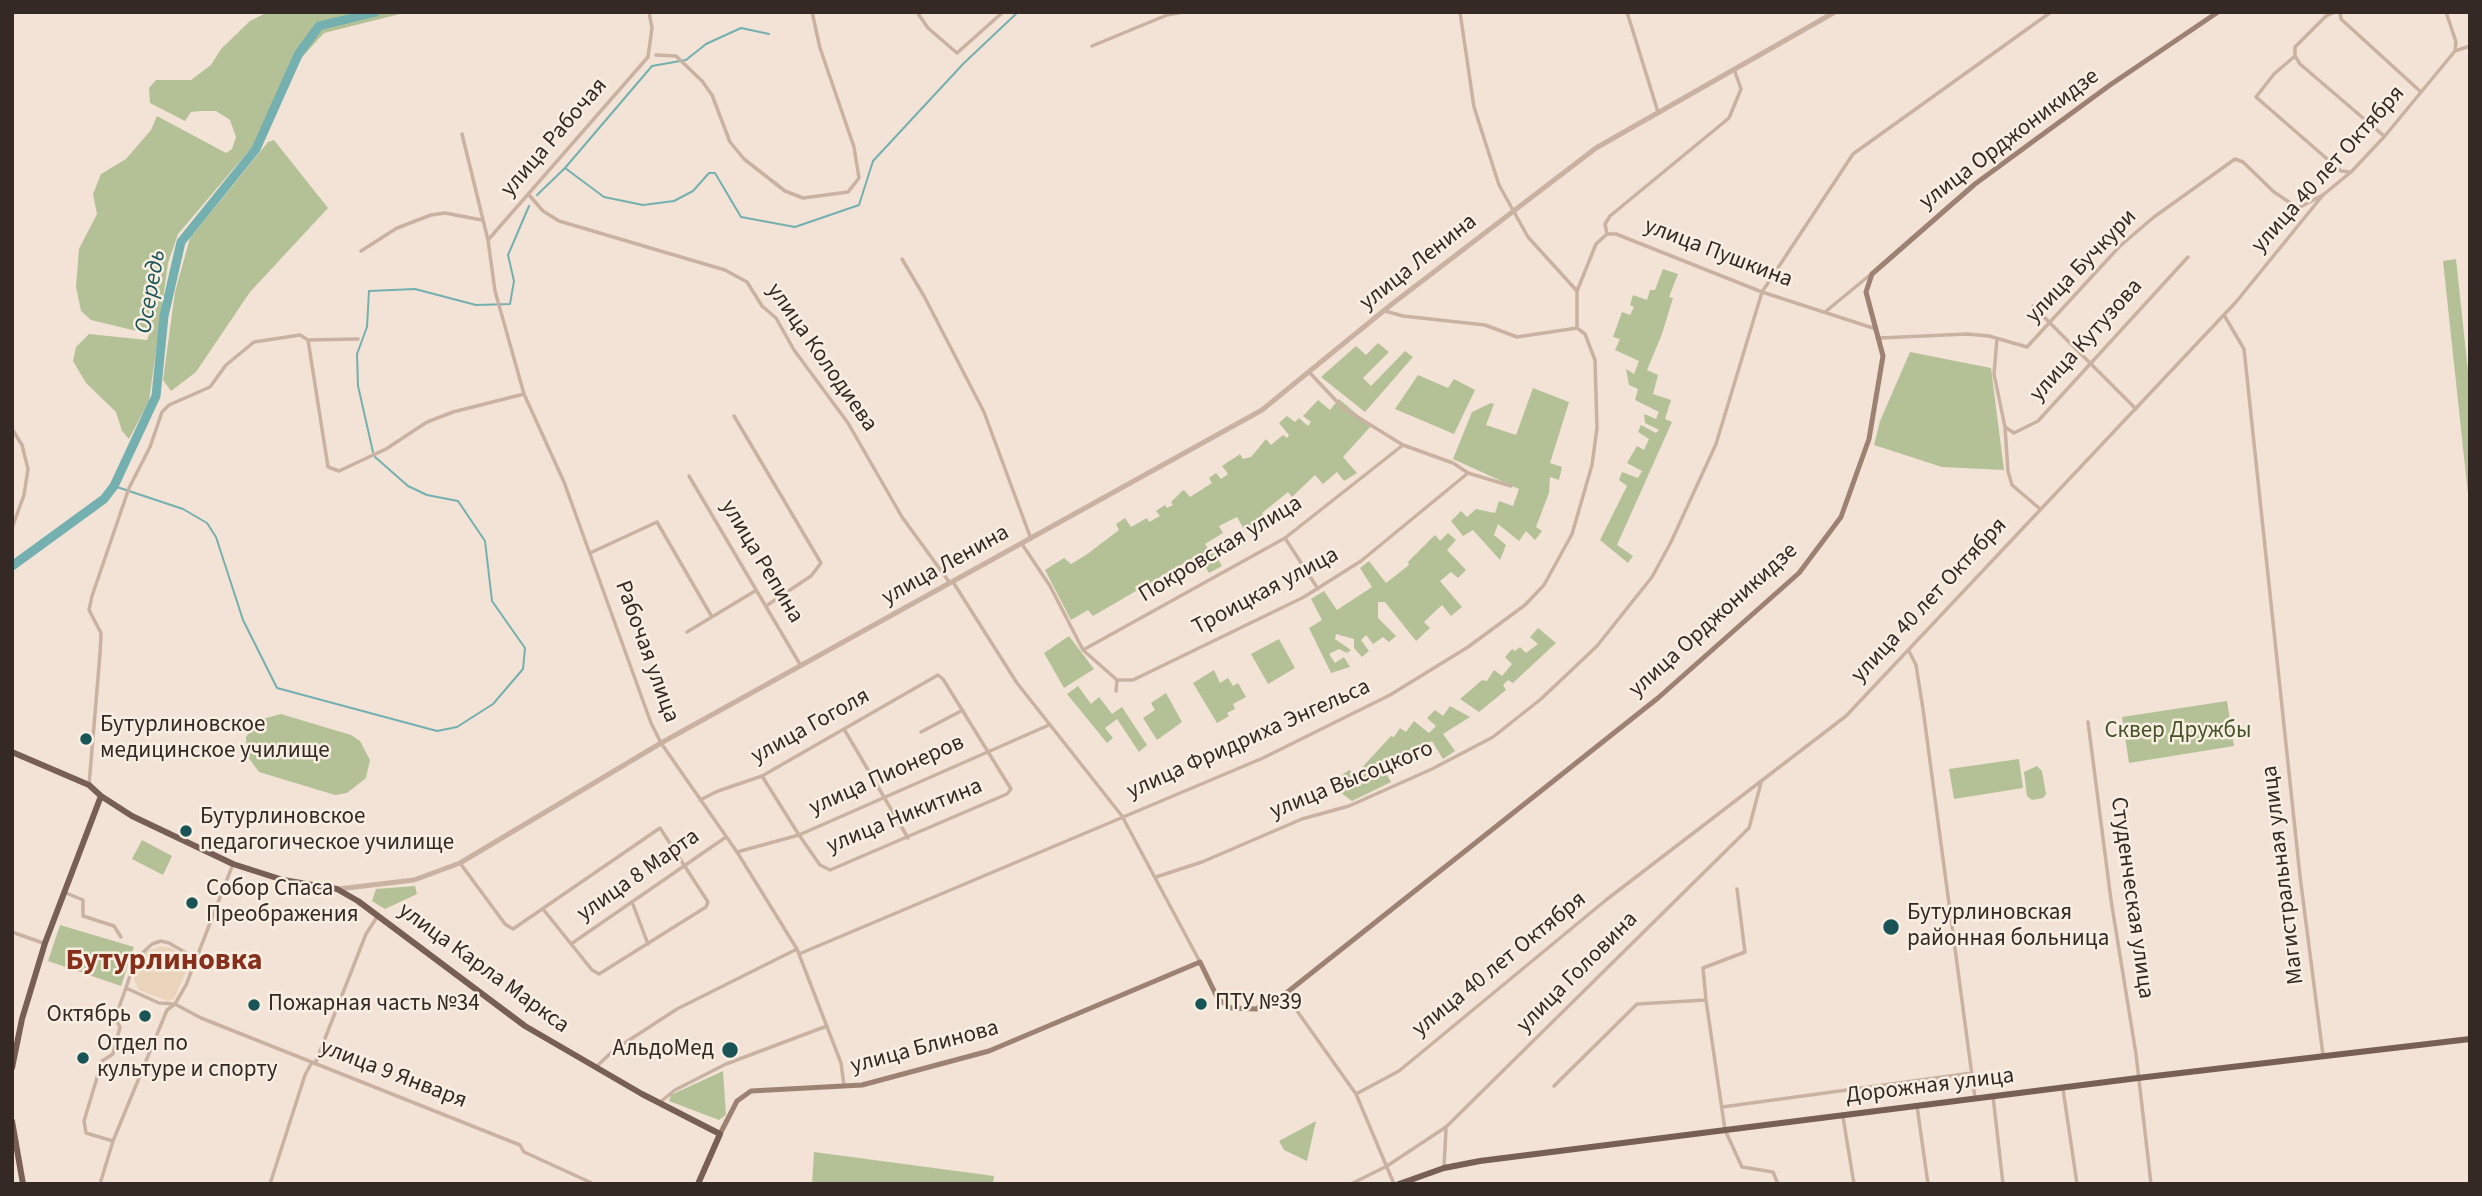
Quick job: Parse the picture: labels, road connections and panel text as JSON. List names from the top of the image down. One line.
{"streets":{"main road":["улица Орджоникидзе","улица Ленина","улица Карла Маркса","улица Блинова","Дорожная улица"],"street":["улица Рабочая","улица 40 лет Октября","улица Пушкина","улица Бучкури","улица Кутузова","улица Колодиева","Покровская улица","улица Репина","Троицкая улица","Рабочая улица","улица Гоголя","улица Фридриха Энгельса","улица Пионеров","улица Высоцкого","улица Никитина","Магистральная улица","улица 8 Марта","Студенческая улица","улица Головина","улица 9 Января"]},"crossings":[["улица Рабочая","улица Колодиева"],["улица Рабочая","Рабочая улица"],["улица Орджоникидзе","улица Пушкина"],["улица Орджоникидзе","улица Колодиева"],["улица Орджоникидзе","улица Блинова"],["улица 40 лет Октября","улица Бучкури"],["улица 40 лет Октября","Магистральная улица"],["улица 40 лет Октября","улица Головина"],["улица Пушкина","улица Высоцкого"],["улица Ленина","улица Колодиева"],["улица Ленина","улица Репина"],["улица Ленина","Рабочая улица"],["улица Ленина","улица Карла Маркса"],["улица Колодиева","улица Фридриха Энгельса"],["улица Колодиева","улица Пионеров"],["улица Колодиева","улица Высоцкого"],["улица Колодиева","улица Блинова"],["Рабочая улица","улица Гоголя"],["Рабочая улица","улица Фридриха Энгельса"],["Рабочая улица","улица Пионеров"],["Рабочая улица","улица 8 Марта"],["Рабочая улица","улица Блинова"],["улица Гоголя","улица Никитина"],["улица Фридриха Энгельса","улица Карла Маркса"],["улица Пионеров","улица Никитина"],["Магистральная улица","Дорожная улица"],["Студенческая улица","Дорожная улица"],["улица Карла Маркса","улица Блинова"]],"districts":["Бутурлиновка"],"water":["Осередь"],"parks":["Сквер Дружбы"],"places":["Бутурлиновское медицинское училище","Бутурлиновское педагогическое училище","Собор Спаса Преображения","Бутурлиновская районная больница","ПТУ №39","Пожарная часть №34","Октябрь","АльдоМед","Отдел по культуре и спорту"]}
